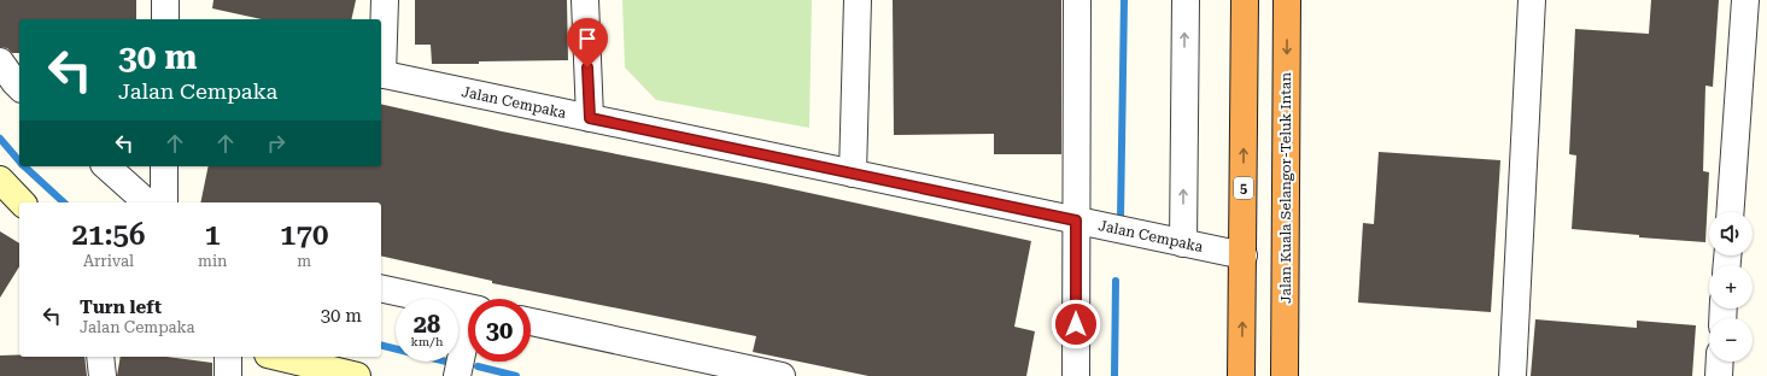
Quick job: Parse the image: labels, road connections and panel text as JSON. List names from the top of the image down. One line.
{"streets":{"highway":["5","Jalan Kuala Selangor-Teluk Intan"],"street":["Jalan Cempaka"]},"crossings":[["Jalan Cempaka","5"]],"page":{"turn":["30 m","Jalan Cempaka"],"eta":["21:56","Arrival","1","min","170","m"],"map_buttons":["+","−"],"list":[{"name":"Turn left","note":"Jalan Cempaka","value":"30 m"}],"speed":"28 km/h","limit":"30"}}
